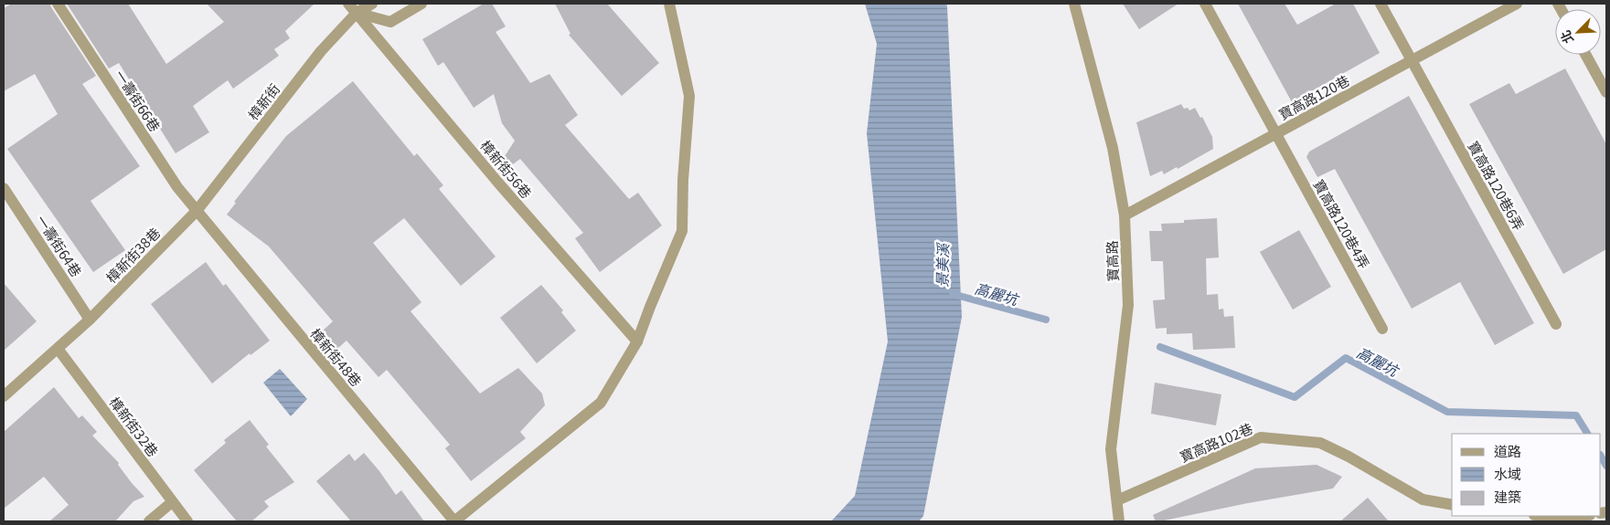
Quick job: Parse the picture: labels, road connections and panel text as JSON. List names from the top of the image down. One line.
{"streets":{"street":["寶高路120巷","一壽街66巷","樟新街","樟新街56巷","寶高路120巷6弄","寶高路120巷4弄","一壽街64巷","樟新街38巷","寶高路","樟新街48巷","樟新街32巷","寶高路102巷"]},"crossings":[["寶高路120巷","寶高路120巷6弄"],["寶高路120巷","寶高路120巷4弄"],["寶高路120巷","寶高路"],["一壽街66巷","樟新街"],["一壽街66巷","樟新街38巷"],["一壽街66巷","樟新街48巷"],["樟新街","樟新街56巷"],["樟新街","樟新街38巷"],["樟新街","樟新街48巷"],["一壽街64巷","樟新街38巷"],["樟新街38巷","樟新街48巷"],["寶高路","寶高路102巷"]],"water":["景美溪","高麗坑"],"legend":["道路","水域","建築"],"north":"bottom left"}
